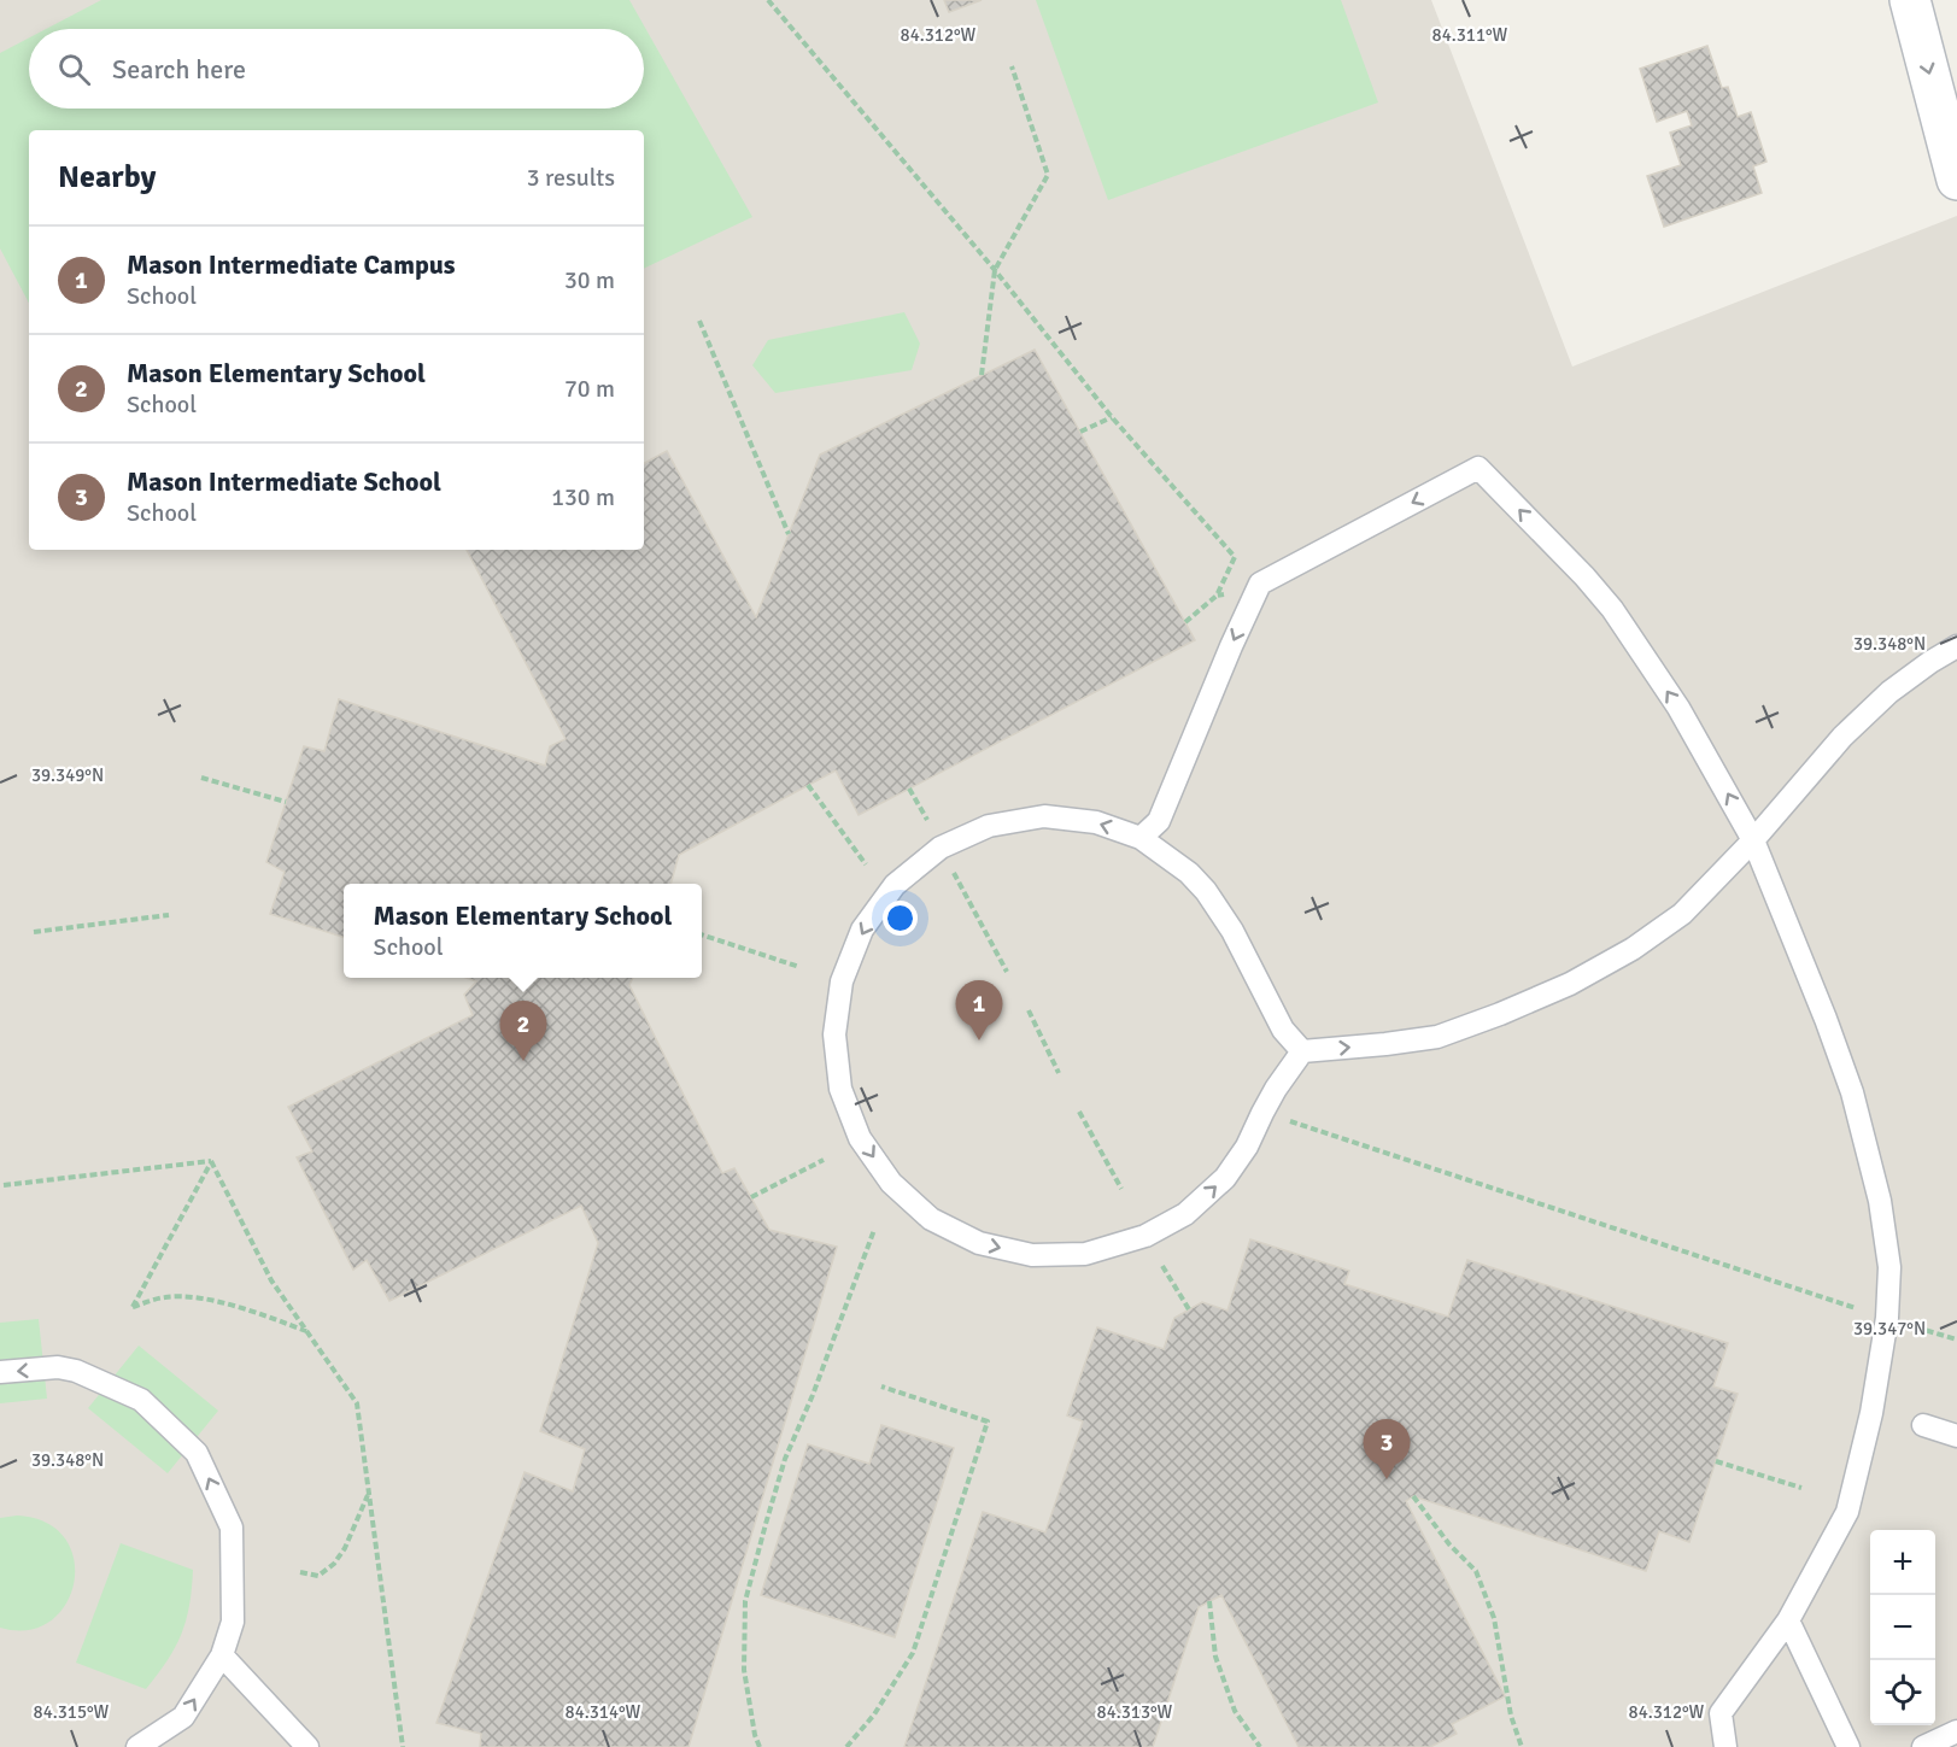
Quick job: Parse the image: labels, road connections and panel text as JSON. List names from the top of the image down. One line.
{"page":{"search":"Search here","heading":["Nearby","3 results"],"list":[{"mark":"1","name":"Mason Intermediate Campus","note":"School","value":"30 m"},{"mark":"2","name":"Mason Elementary School","note":"School","value":"70 m"},{"mark":"3","name":"Mason Intermediate School","note":"School","value":"130 m"}],"popup":["Mason Elementary School","School"],"pins":["1","2","3"],"map_buttons":["+","−"]},"coordinates":["84.312°W","84.311°W","39.348°N","39.349°N","39.347°N","84.315°W","84.314°W","84.313°W"]}
